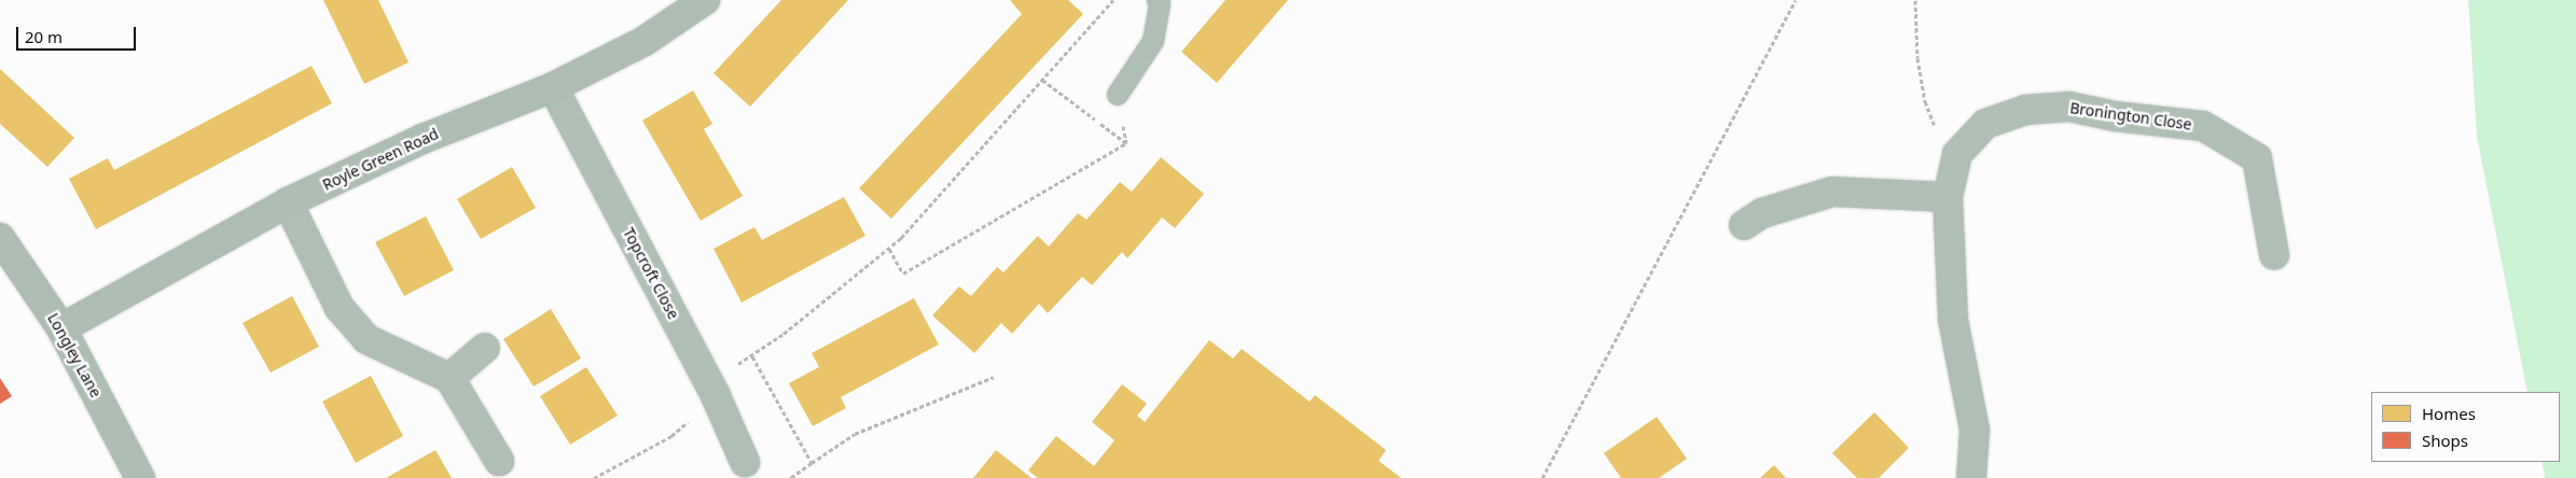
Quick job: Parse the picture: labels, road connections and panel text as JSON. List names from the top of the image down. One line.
{"streets":{"main road":["Royle Green Road","Longley Lane"],"street":["Bronington Close","Topcroft Close"]},"crossings":[["Royle Green Road","Topcroft Close"],["Royle Green Road","Longley Lane"]],"legend":["Homes","Shops"],"scale_bar":"20 m"}
